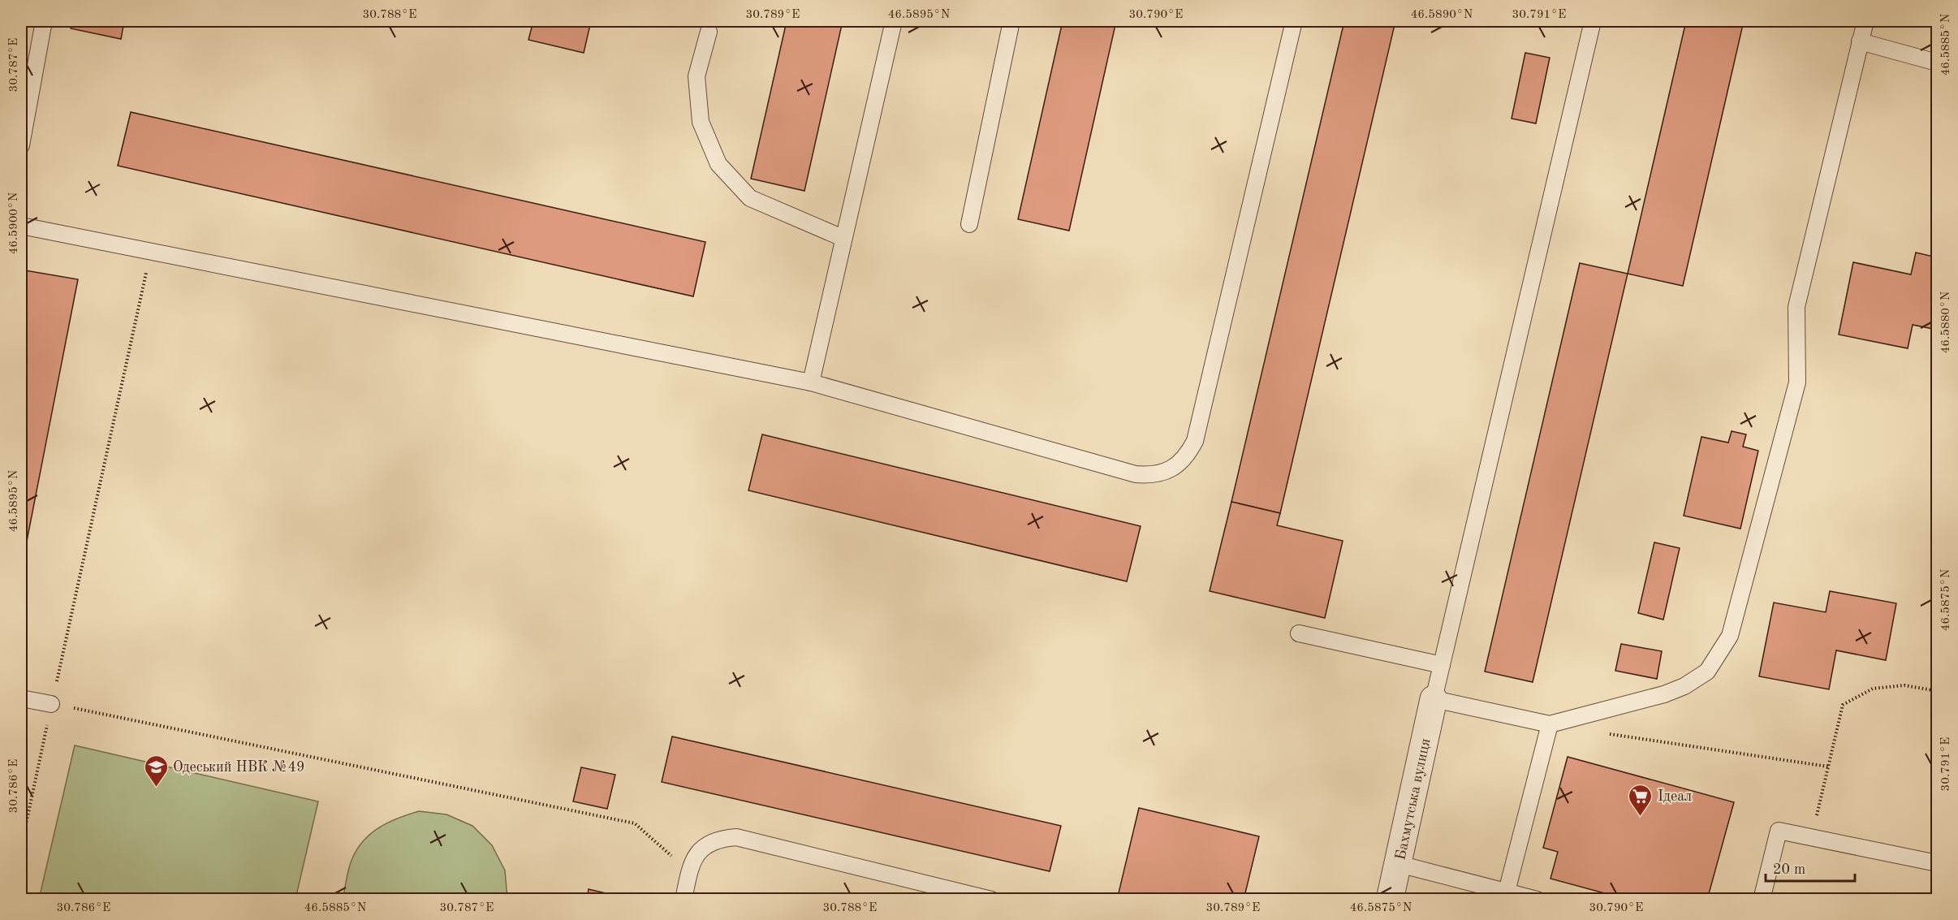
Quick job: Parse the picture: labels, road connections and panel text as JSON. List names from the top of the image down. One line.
{"streets":{"street":["Бахмутська вулиця"]},"places":{"school or university":["Одеський НВК №49"],"supermarket":["Ідеал"]},"scale_bar":"20 m","coordinates":["30.788°E","30.789°E","46.5895°N","30.790°E","46.5890°N","30.791°E","46.5885°N","30.787°E","46.5900°N","46.5880°N","46.5875°N","30.786°E"]}
